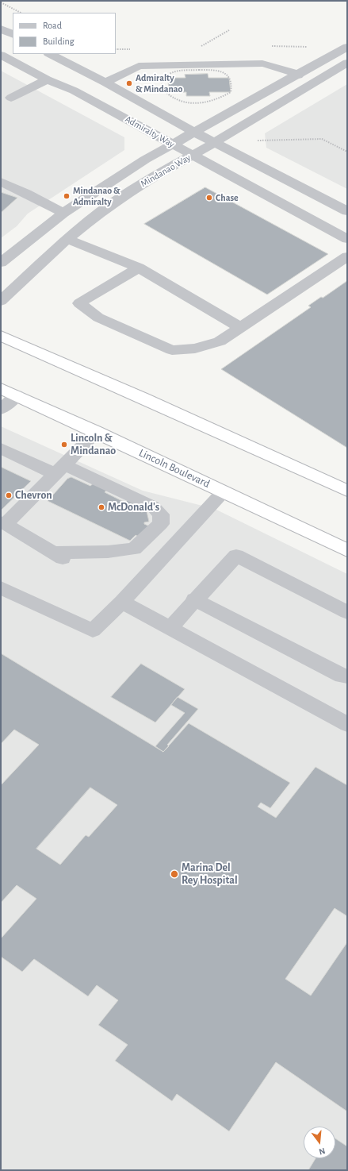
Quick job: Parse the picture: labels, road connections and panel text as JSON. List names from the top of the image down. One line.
{"streets":{"highway":["Lincoln Boulevard"],"street":["Admiralty Way","Mindanao Way"]},"crossings":[["Admiralty Way","Mindanao Way"]],"places":["Admiralty & Mindanao","Mindanao & Admiralty","Chase","Lincoln & Mindanao","Chevron","McDonald's","Marina Del Rey Hospital"],"legend":["Road","Building"],"north":"bottom"}
